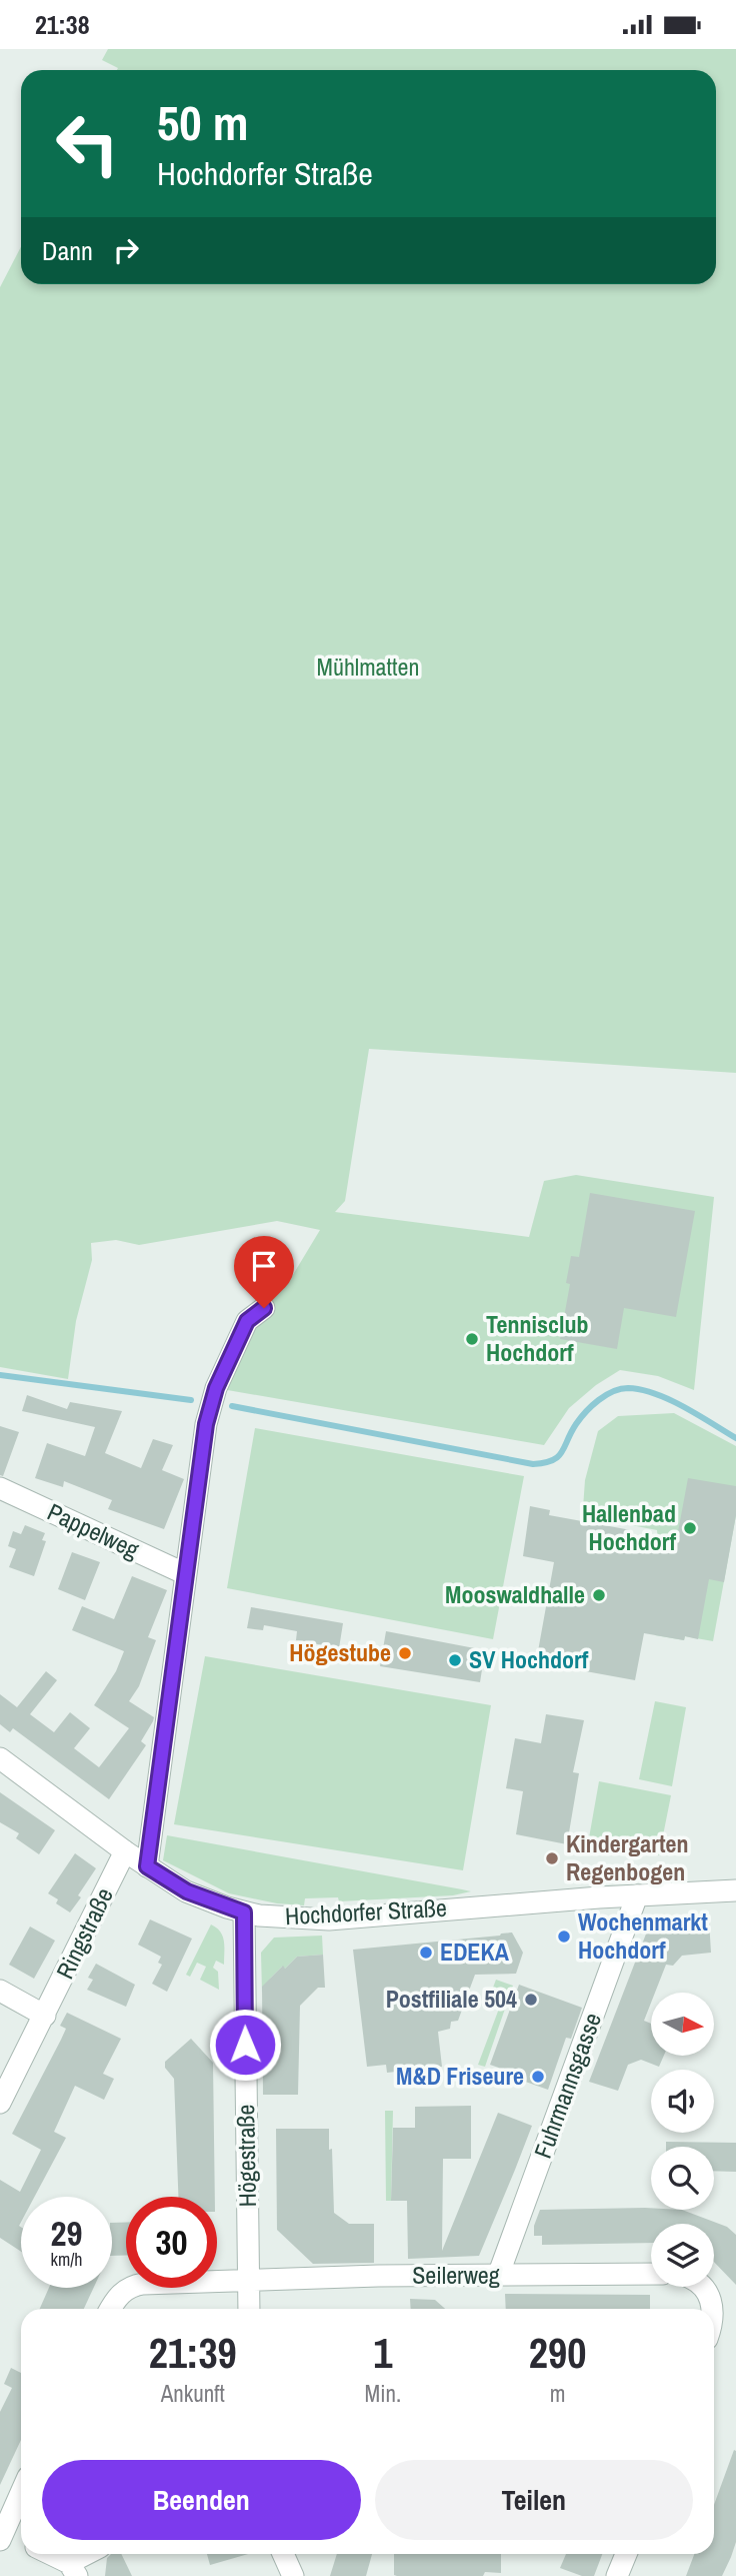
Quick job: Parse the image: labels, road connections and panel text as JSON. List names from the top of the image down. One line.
{"streets":{"street":["Pappelweg","Hochdorfer Straße","Ringstraße","Fuhrmannsgasse","Högestraße","Seilerweg"]},"crossings":[["Hochdorfer Straße","Ringstraße"],["Hochdorfer Straße","Fuhrmannsgasse"],["Hochdorfer Straße","Högestraße"],["Fuhrmannsgasse","Seilerweg"],["Högestraße","Seilerweg"]],"parks":["Mühlmatten"],"places":["Tennisclub Hochdorf","Hallenbad Hochdorf","Mooswaldhalle","Högestube","SV Hochdorf","Kindergarten Regenbogen","Wochenmarkt Hochdorf","EDEKA","Postfiliale 504","M&D Friseure"],"north":"right","page":{"status":"21:38","turn":["50 m","Hochdorfer Straße"],"then":"Dann","speed":"29 km/h","limit":"30","eta":["21:39","Ankunft","1","Min.","290","m"],"buttons":["Beenden","Teilen"]}}
